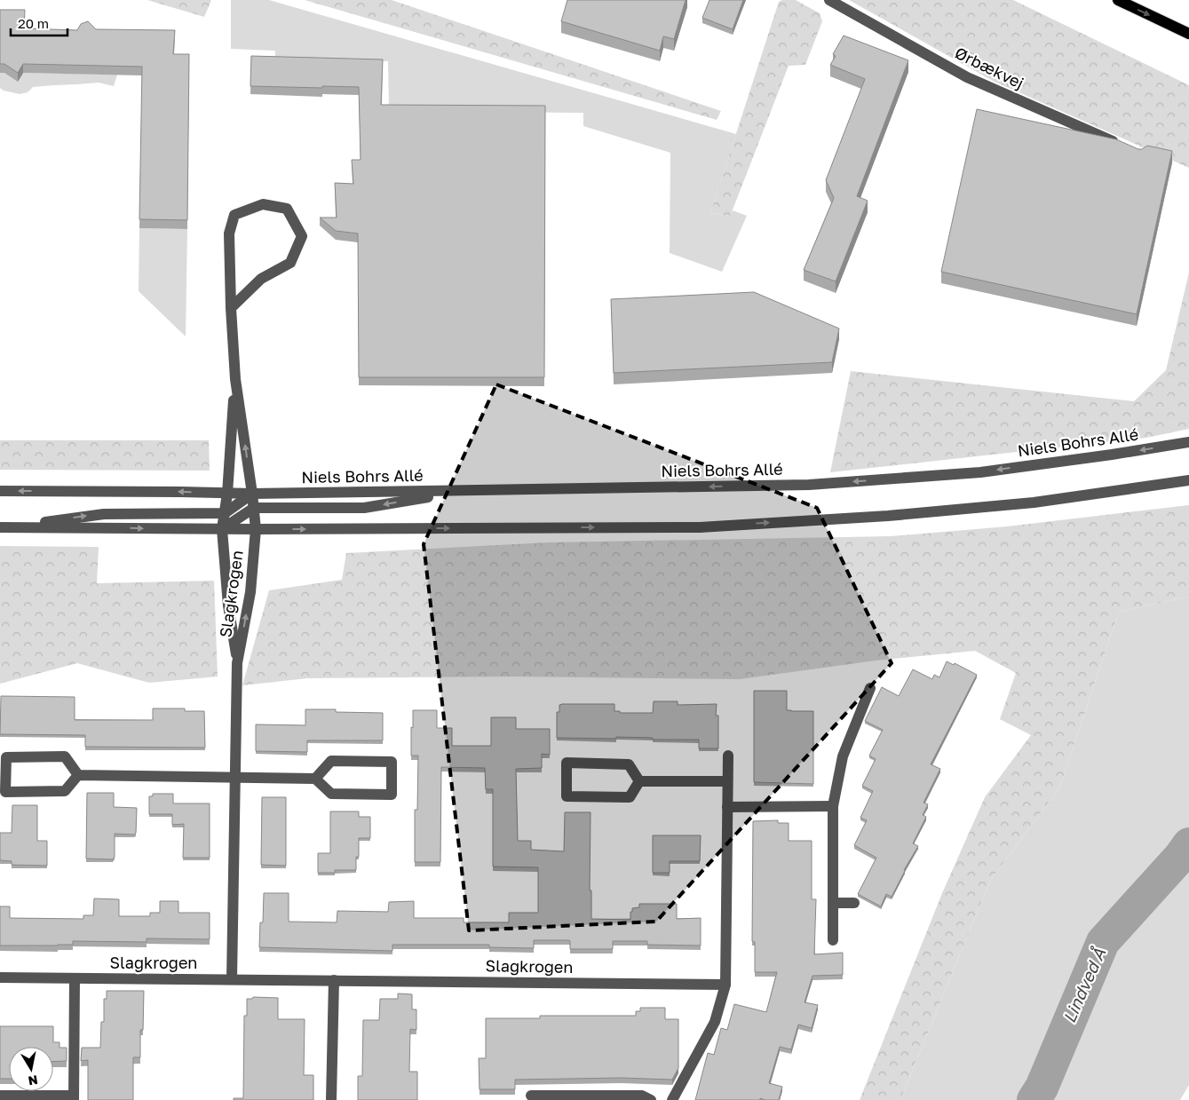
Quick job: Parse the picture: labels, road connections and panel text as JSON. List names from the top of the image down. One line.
{"streets":{"street":["Ørbækvej","Niels Bohrs Allé","Slagkrogen"]},"water":["Lindved Å"],"scale_bar":"20 m","north":"bottom"}
